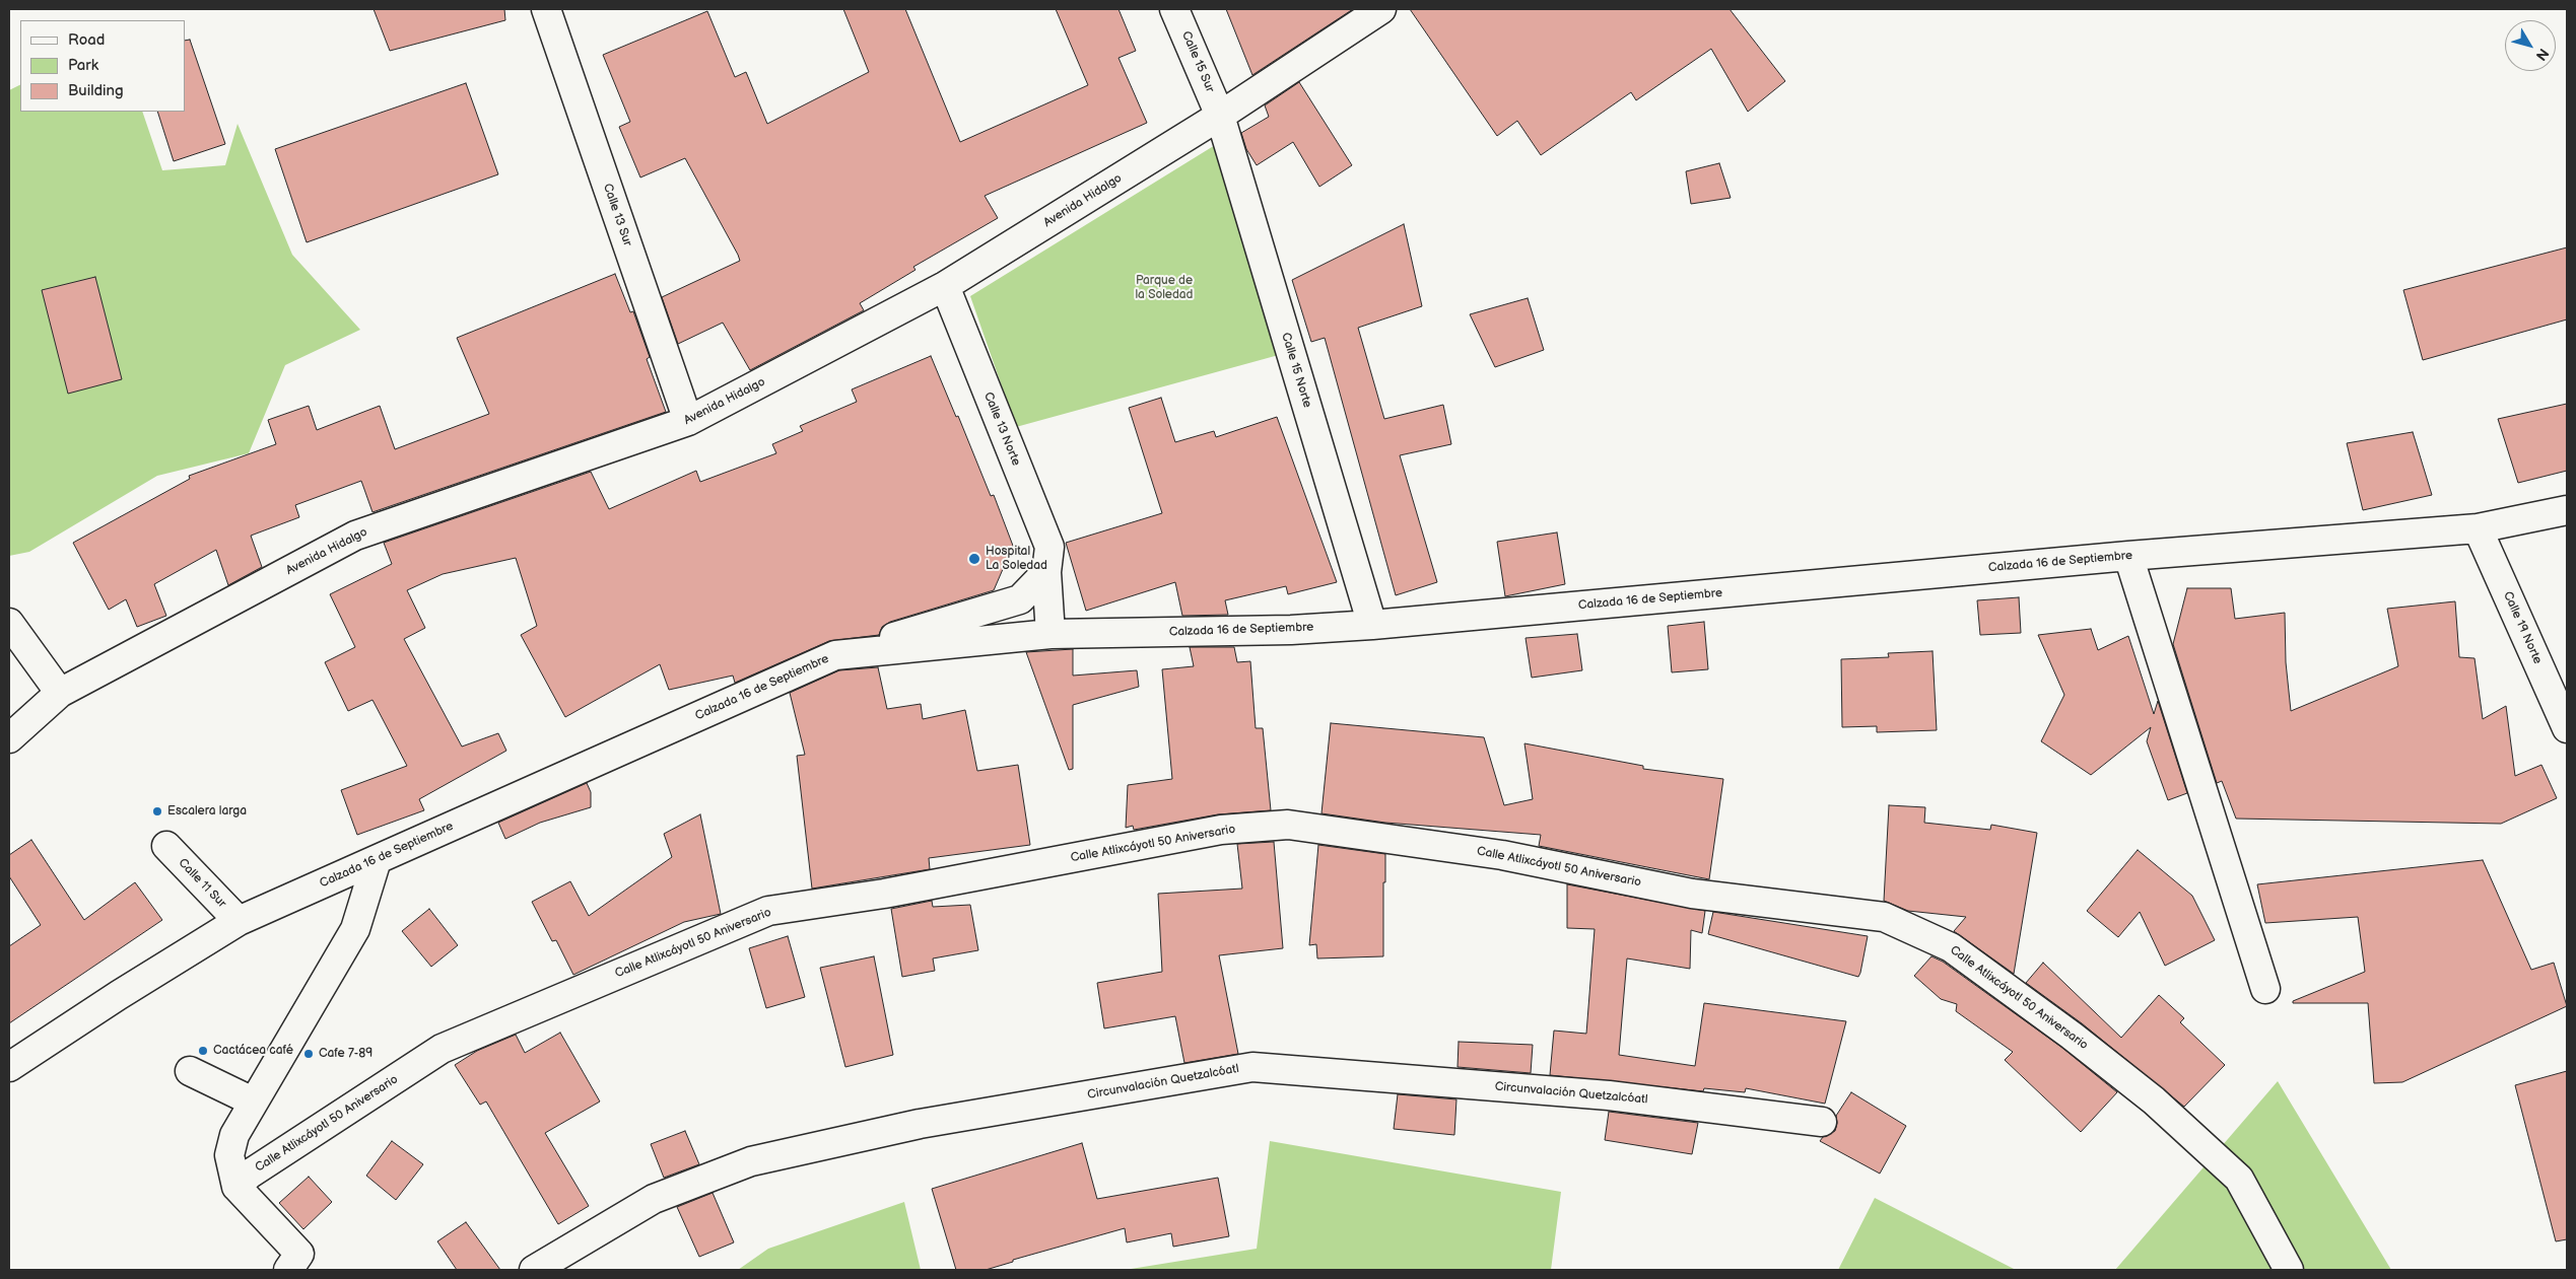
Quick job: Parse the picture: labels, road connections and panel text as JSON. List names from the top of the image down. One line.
{"streets":{"street":["Calle 15 Sur","Avenida Hidalgo","Calle 13 Sur","Calle 15 Norte","Calle 13 Norte","Calzada 16 de Septiembre","Calle 19 Norte","Calle Atlixcáyotl 50 Aniversario","Calle 11 Sur","Circunvalación Quetzalcóatl"]},"crossings":[["Calle 15 Sur","Avenida Hidalgo"],["Calle 15 Sur","Calle 15 Norte"],["Avenida Hidalgo","Calle 13 Sur"],["Avenida Hidalgo","Calle 15 Norte"],["Avenida Hidalgo","Calle 13 Norte"],["Calle 15 Norte","Calzada 16 de Septiembre"],["Calle 13 Norte","Calzada 16 de Septiembre"],["Calzada 16 de Septiembre","Calle 19 Norte"],["Calzada 16 de Septiembre","Calle 11 Sur"]],"parks":["Parque de la Soledad"],"places":["Hospital La Soledad","Escalera larga","Cactácea café","Cafe 7-89"],"legend":["Road","Park","Building"],"north":"bottom right"}
